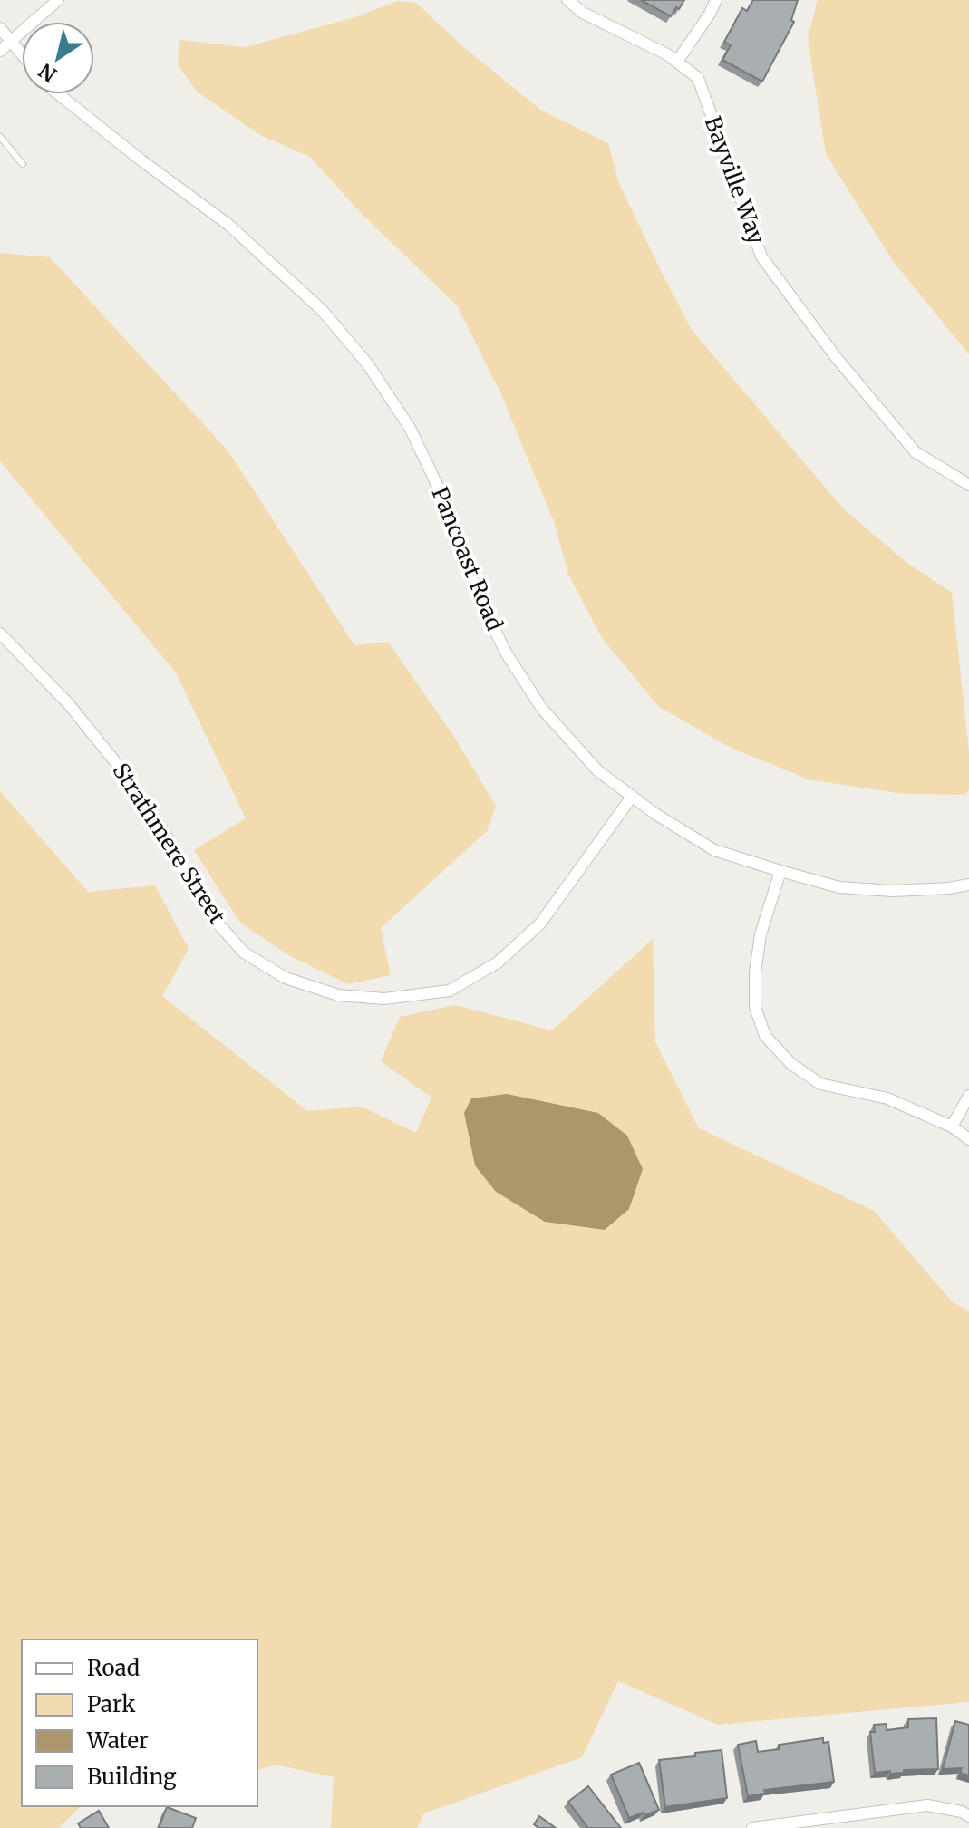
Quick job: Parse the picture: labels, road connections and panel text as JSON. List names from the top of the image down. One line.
{"streets":{"street":["Bayville Way","Pancoast Road","Strathmere Street"]},"crossings":[["Pancoast Road","Strathmere Street"]],"legend":["Road","Park","Water","Building"],"north":"bottom left"}
